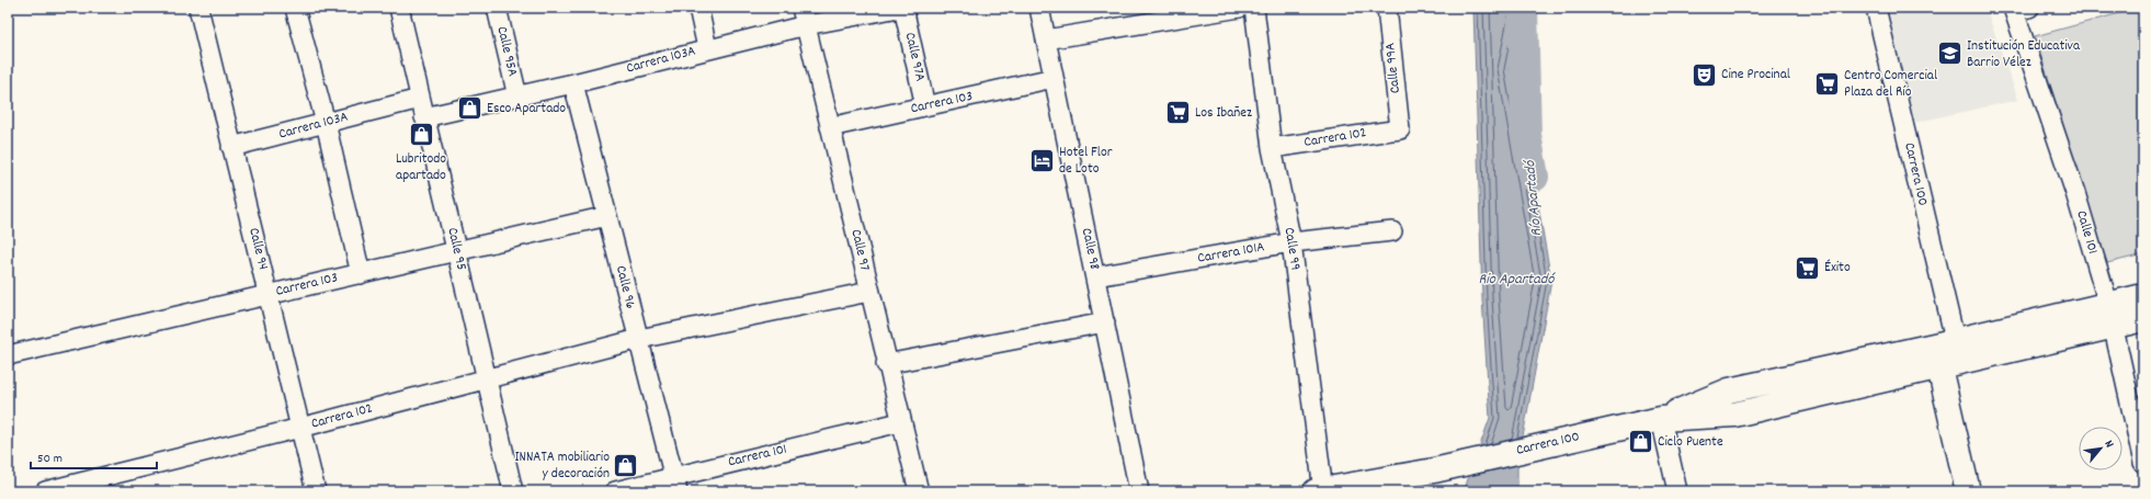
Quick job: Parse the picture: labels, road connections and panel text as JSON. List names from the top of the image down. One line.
{"streets":{"main road":["Carrera 100"],"street":["Calle 95A","Calle 97A","Carrera 103A","Calle 99A","Carrera 103","Carrera 102","Calle 101","Calle 94","Calle 95","Calle 98","Calle 99","Calle 97","Carrera 101A","Calle 96","Carrera 101"]},"crossings":[["Calle 95A","Carrera 103A"],["Calle 97A","Carrera 103"],["Carrera 103A","Calle 94"],["Carrera 103A","Calle 95"],["Carrera 103A","Calle 97"],["Carrera 103A","Calle 96"],["Calle 99A","Carrera 102"],["Carrera 103","Calle 94"],["Carrera 103","Calle 95"],["Carrera 103","Calle 98"],["Carrera 103","Calle 97"],["Carrera 103","Calle 96"],["Carrera 102","Calle 94"],["Carrera 102","Calle 95"],["Carrera 102","Calle 99"],["Carrera 102","Calle 97"],["Carrera 102","Calle 96"],["Carrera 100","Calle 101"],["Carrera 100","Calle 99"],["Calle 98","Carrera 101A"],["Calle 99","Carrera 101A"],["Calle 97","Carrera 101"],["Calle 96","Carrera 101"]],"water":["Río Apartadó","Rio Apartadó"],"places":{"school or university":["Institución Educativa Barrio Vélez"],"theatre":["Cine Procinal"],"supermarket":["Centro Comercial Plaza del Río","Los Ibañez","Éxito"],"shop":["Esco Apartado","Lubritodo apartado","Ciclo Puente","INNATA mobiliario y decoración"],"hotel":["Hotel Flor de Loto"]},"scale_bar":"50 m","north":"top right"}
